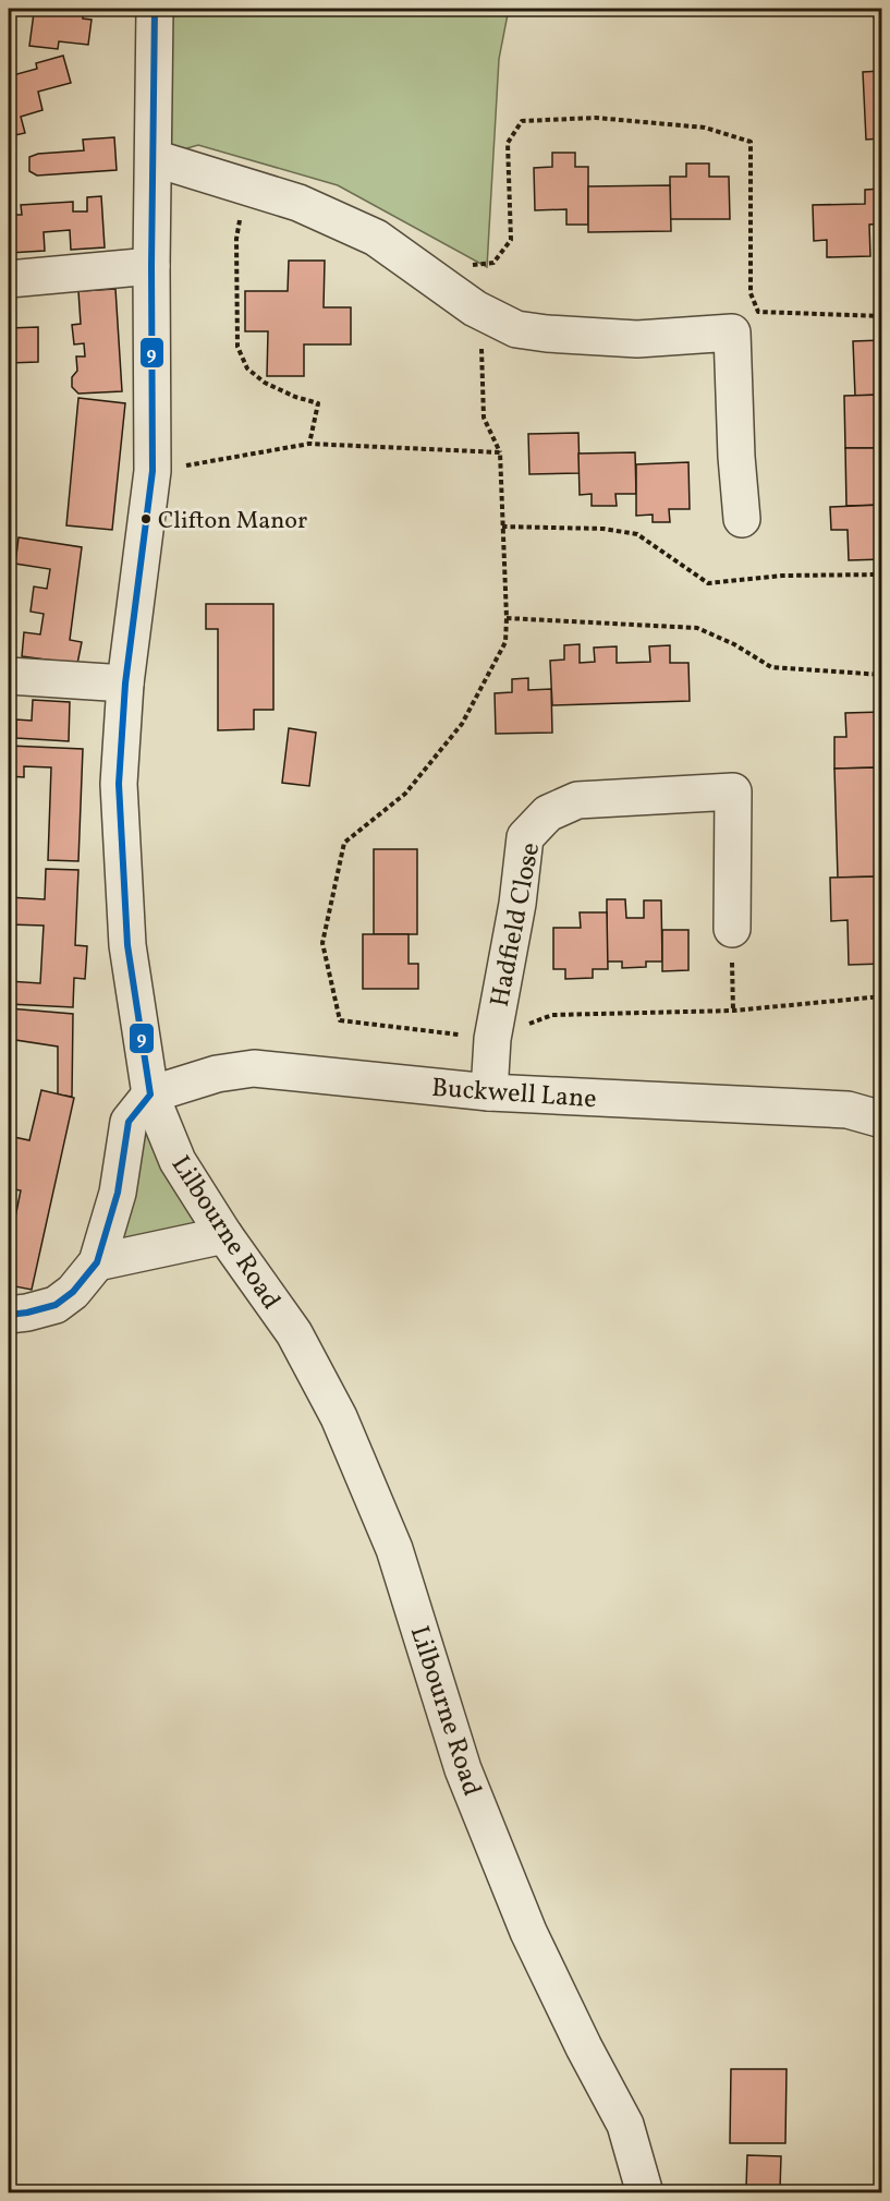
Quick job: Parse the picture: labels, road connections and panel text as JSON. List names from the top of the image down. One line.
{"streets":{"street":["Hadfield Close","Buckwell Lane","Lilbourne Road"]},"crossings":[["Hadfield Close","Buckwell Lane"],["Buckwell Lane","Lilbourne Road"]],"places":["Clifton Manor"],"lines":["transit line 9"]}
